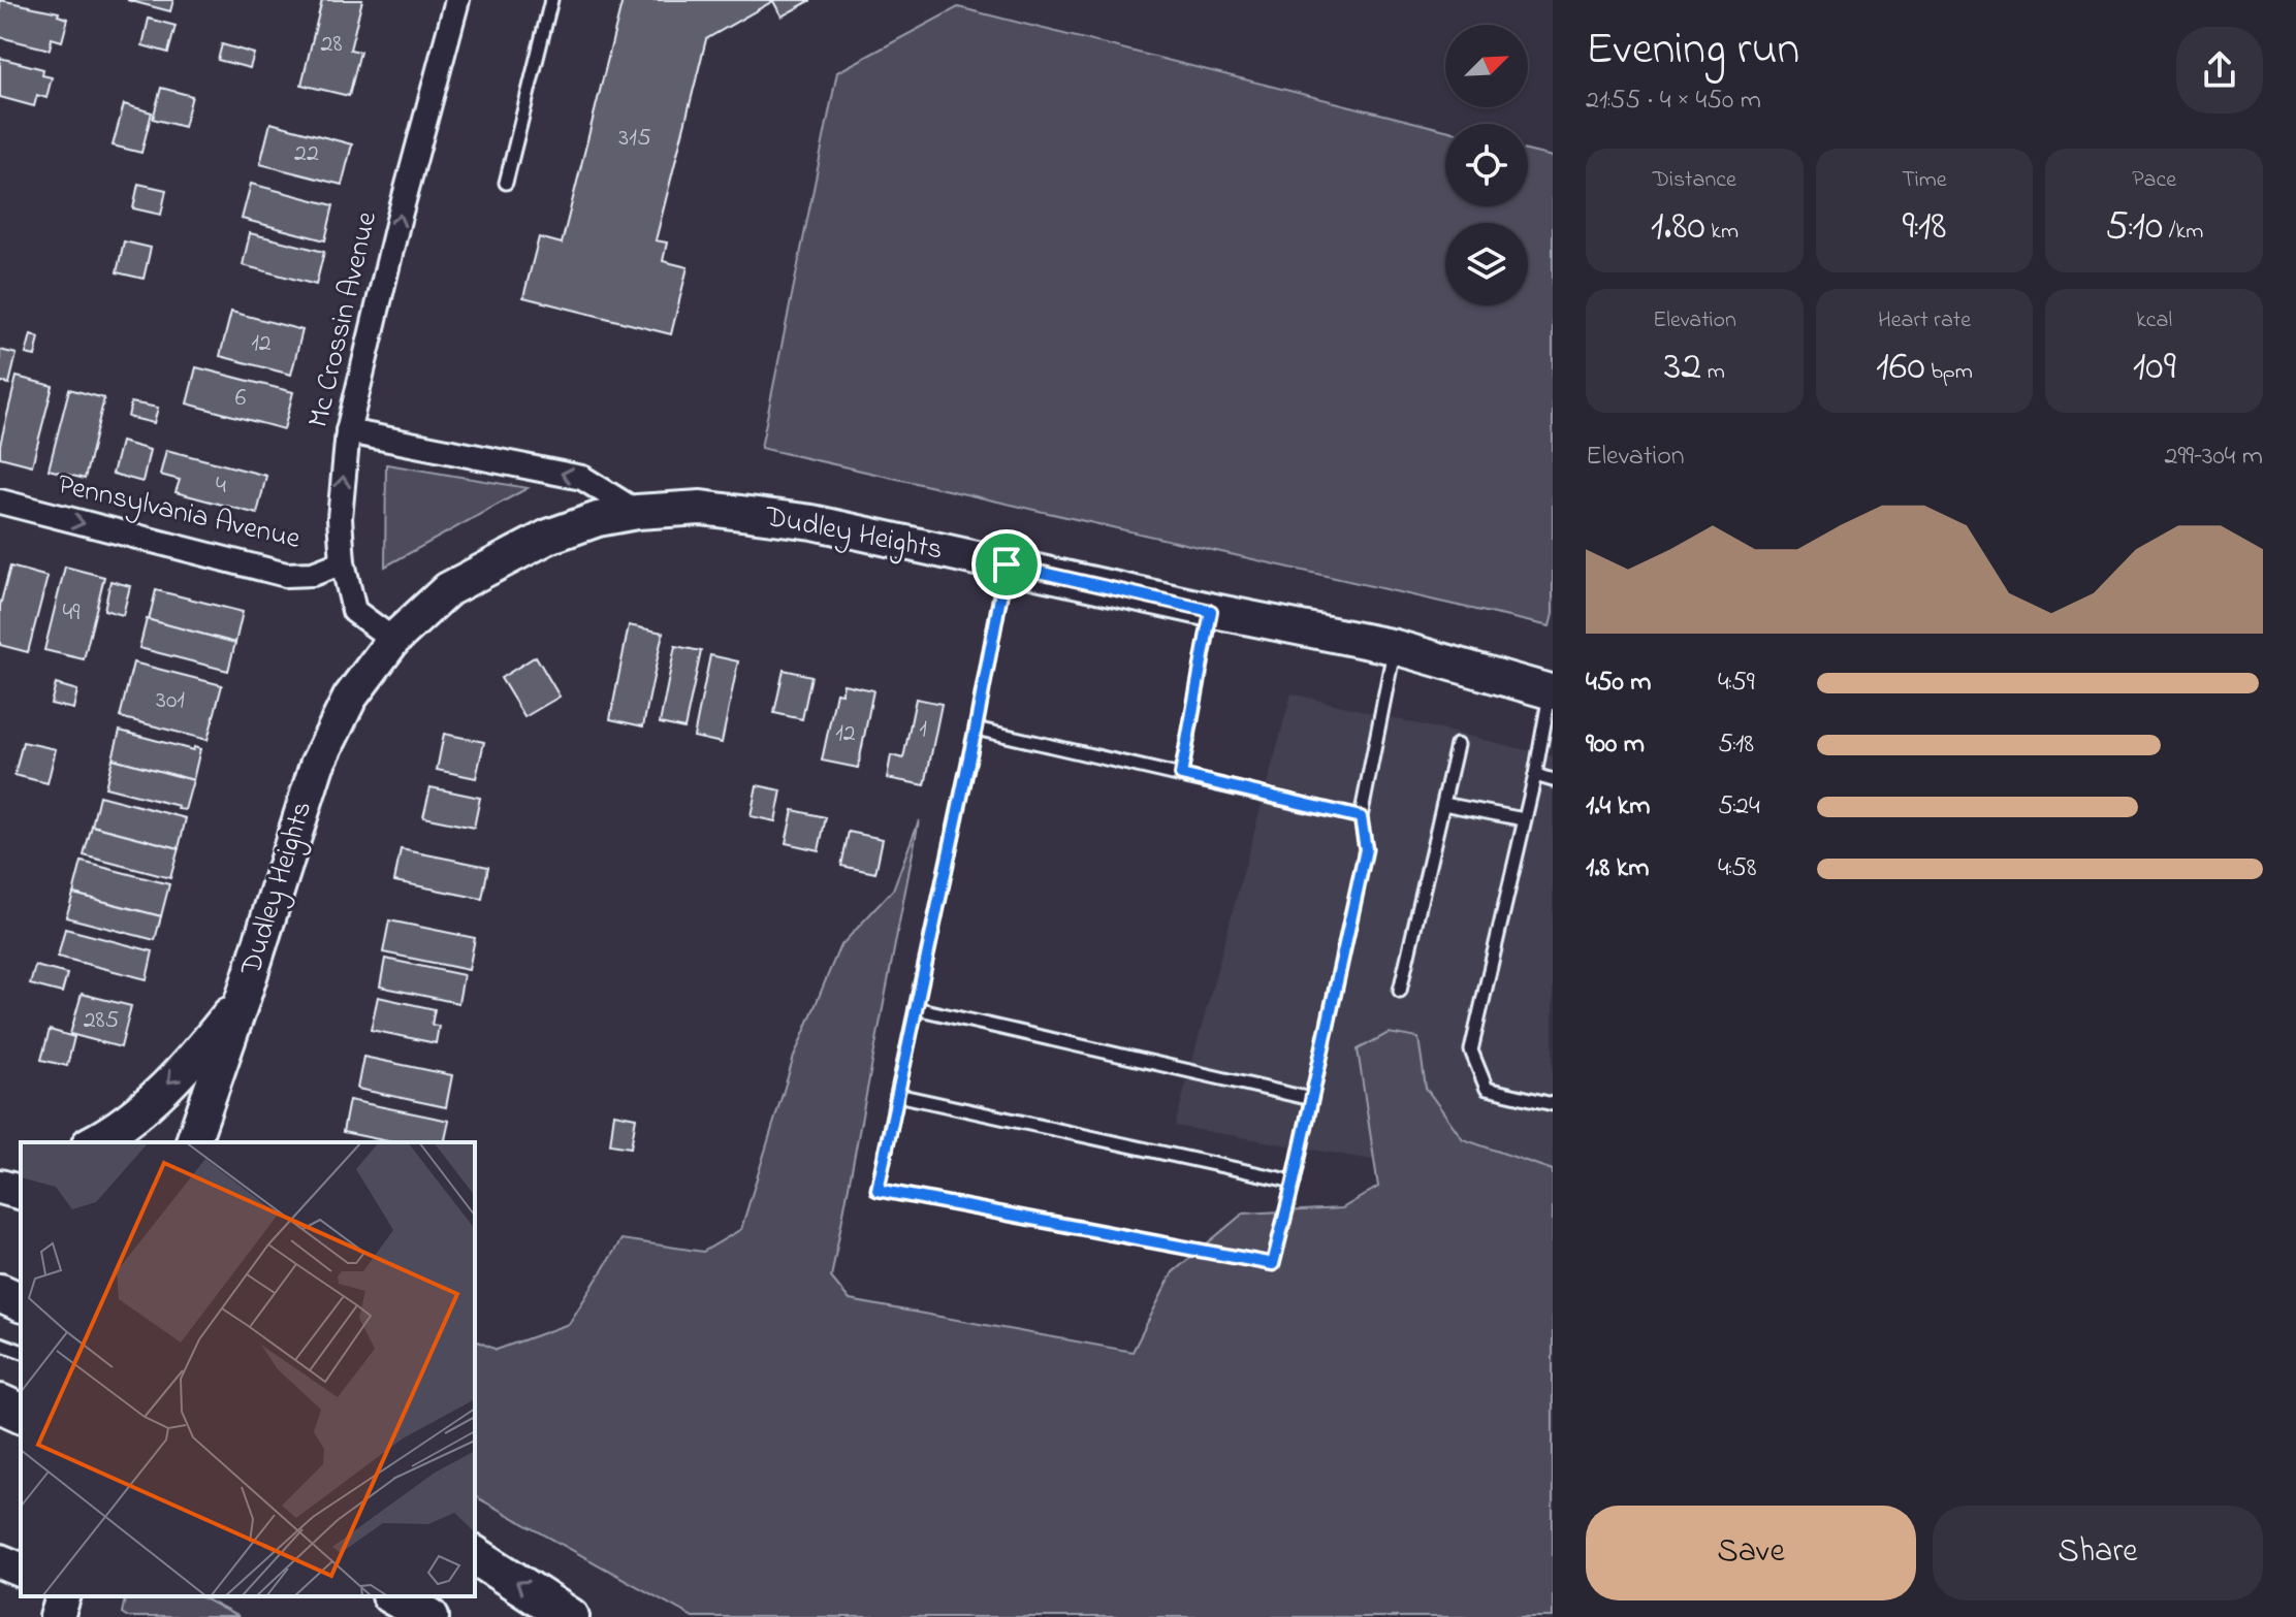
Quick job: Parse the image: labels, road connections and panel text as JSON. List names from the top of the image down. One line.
{"streets":{"main road":["Dudley Heights"],"street":["Mc Crossin Avenue","Pennsylvania Avenue"]},"crossings":[["Mc Crossin Avenue","Pennsylvania Avenue"],["Mc Crossin Avenue","Dudley Heights"]],"one_way":["Mc Crossin Avenue","Pennsylvania Avenue"],"house_numbers":["28","315","22","12","6","4","49","301","1","12","285"],"north":"top right","page":{"heading":["Evening run","21:55 · 4 × 450 m"],"stats":[["Distance","1.80 km"],["Time","9:18"],["Pace","5:10 /km"],["Elevation","32 m"],["Heart rate","160 bpm"],["kcal","109"]],"chart":["Elevation","299–304 m"],"list":[{"name":"450 m","note":"4:59"},{"name":"900 m","note":"5:18"},{"name":"1.4 km","note":"5:24"},{"name":"1.8 km","note":"4:58"}],"buttons":["Save","Share"]}}
